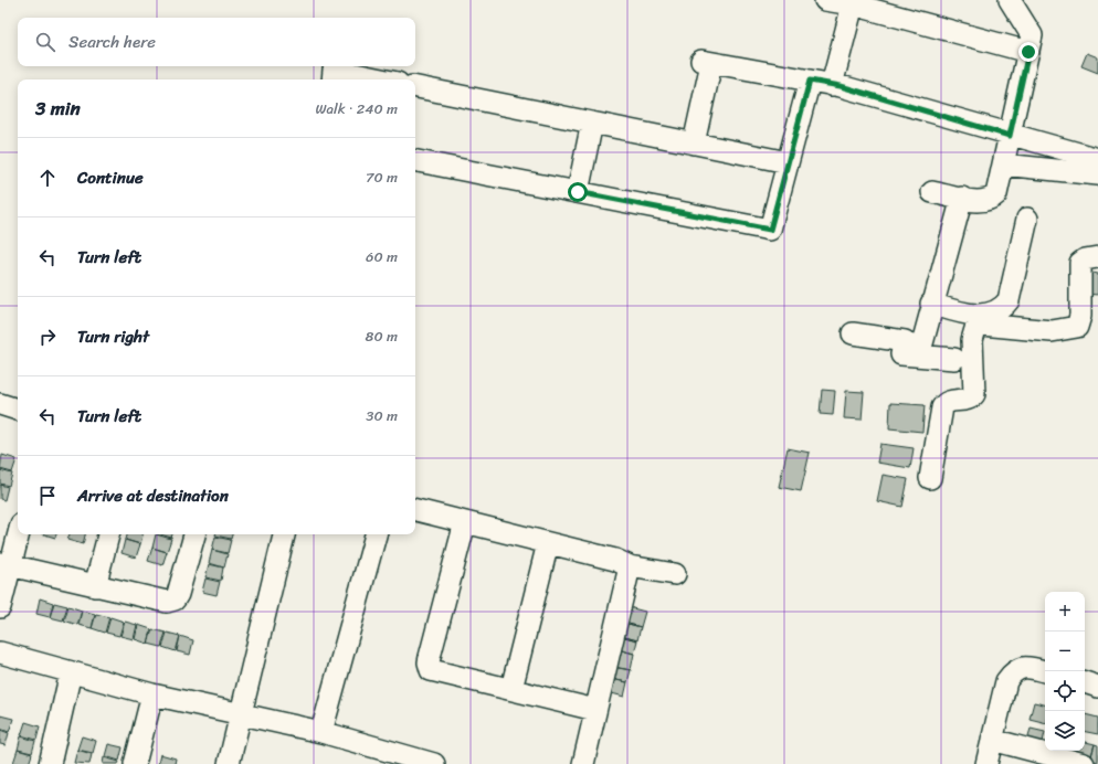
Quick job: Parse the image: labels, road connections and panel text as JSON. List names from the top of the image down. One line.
{"page":{"search":"Search here","heading":["3 min","Walk · 240 m"],"list":[["Continue","70 m"],["Turn left","60 m"],["Turn right","80 m"],["Turn left","30 m"],"Arrive at destination"],"map_buttons":["+","−"]}}
